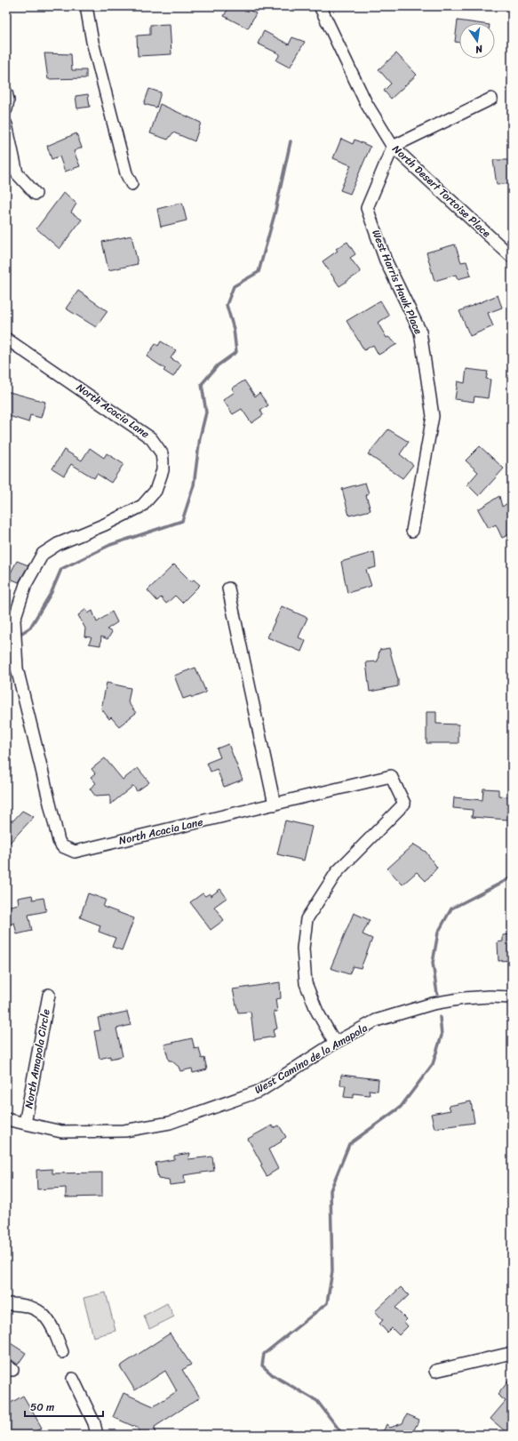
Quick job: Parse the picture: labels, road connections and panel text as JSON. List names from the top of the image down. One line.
{"streets":{"street":["North Desert Tortoise Place","West Harris Hawk Place","North Acacia Lane","North Amapola Circle","West Camino de la Amapola"]},"crossings":[["North Desert Tortoise Place","West Harris Hawk Place"],["North Acacia Lane","West Camino de la Amapola"],["North Amapola Circle","West Camino de la Amapola"]],"scale_bar":"50 m","north":"bottom"}
